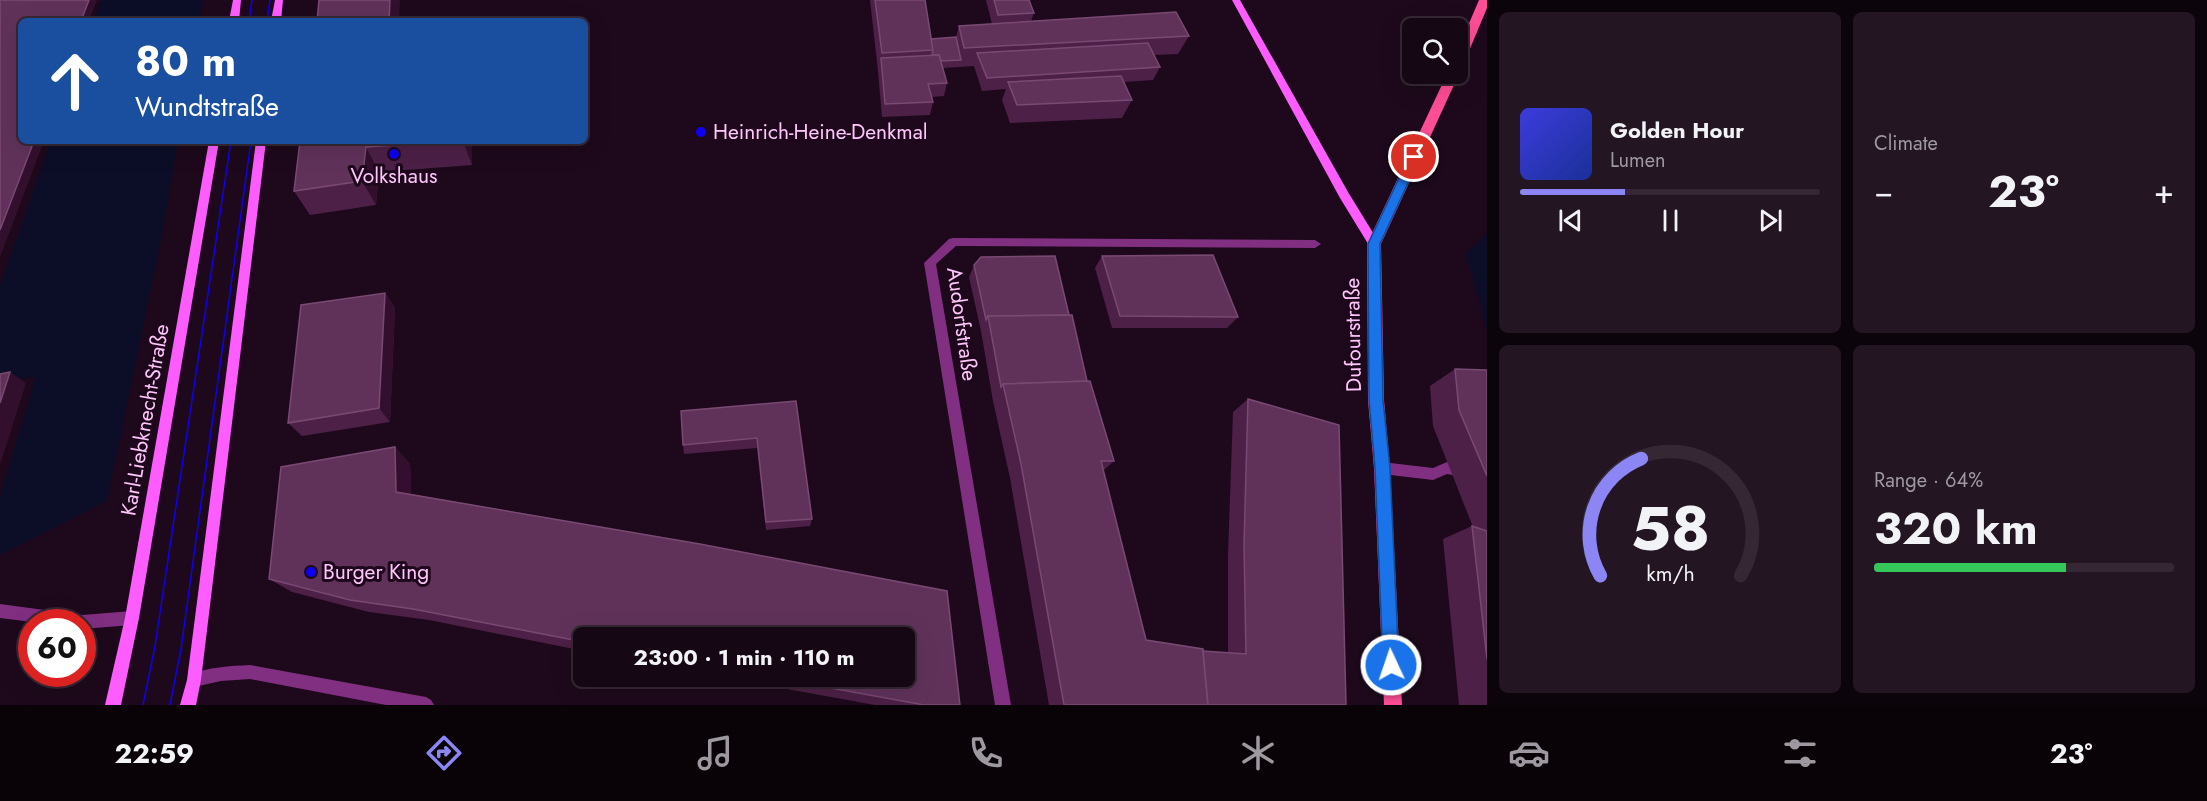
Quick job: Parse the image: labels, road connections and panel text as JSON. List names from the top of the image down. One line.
{"streets":{"main road":["Dufourstraße","Karl-Liebknecht-Straße"],"street":["Audorfstraße"]},"places":["Heinrich-Heine-Denkmal","Volkshaus","Burger King"],"page":{"tile":["Climate",["Range · 64%","320 km"]],"turn":["80 m","Wundtstraße"],"song":["Golden Hour","Lumen"],"heat":["−","23°","+"],"limit":"60","trip":"23:00 · 1 min · 110 m","tabs":["22:59","23°"],"gauge":["58","km/h"]}}
